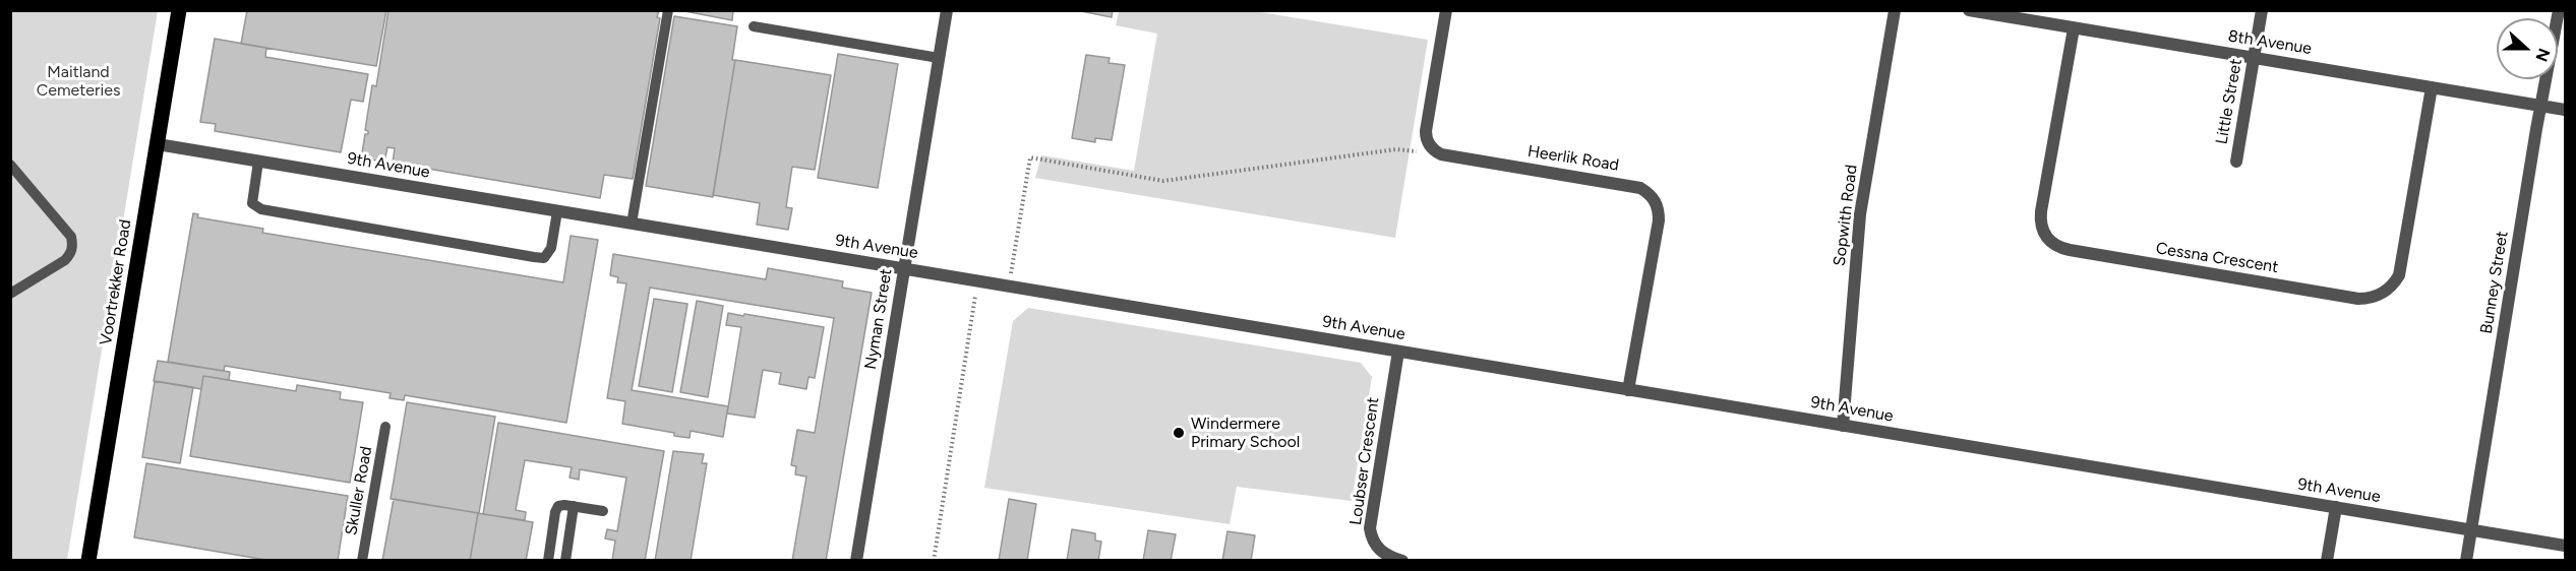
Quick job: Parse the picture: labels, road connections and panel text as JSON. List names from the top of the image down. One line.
{"streets":{"main road":["Voortrekker Road"],"street":["8th Avenue","Little Street","Heerlik Road","9th Avenue","Sopwith Road","Cessna Crescent","Bunney Street","Nyman Street","Loubser Crescent"],"lane":["Skuller Road"]},"crossings":[["8th Avenue","Little Street"],["8th Avenue","Cessna Crescent"],["8th Avenue","Bunney Street"],["Heerlik Road","9th Avenue"],["9th Avenue","Sopwith Road"],["9th Avenue","Voortrekker Road"],["9th Avenue","Bunney Street"],["9th Avenue","Nyman Street"],["9th Avenue","Loubser Crescent"]],"parks":["Maitland Cemeteries"],"places":["Windermere Primary School"],"north":"right"}
